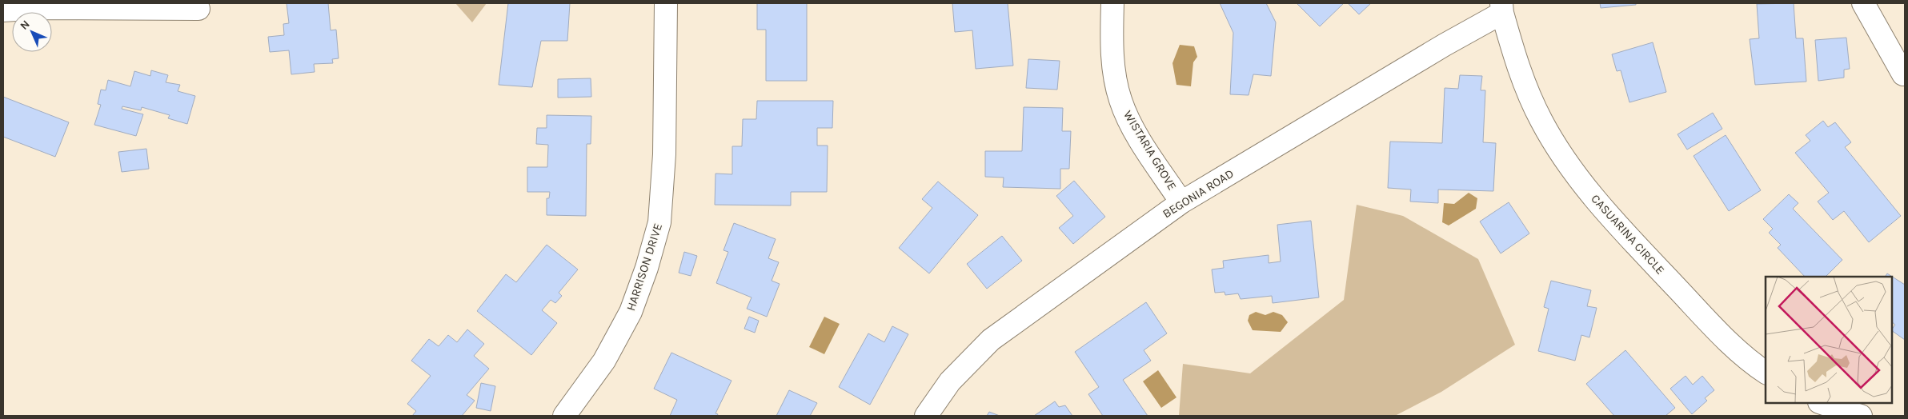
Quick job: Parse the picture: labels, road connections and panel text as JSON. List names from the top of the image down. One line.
{"streets":{"street":["WISTARIA GROVE","BEGONIA ROAD","CASUARINA CIRCLE","HARRISON DRIVE"]},"crossings":[["WISTARIA GROVE","BEGONIA ROAD"],["BEGONIA ROAD","CASUARINA CIRCLE"]],"north":"top left"}
